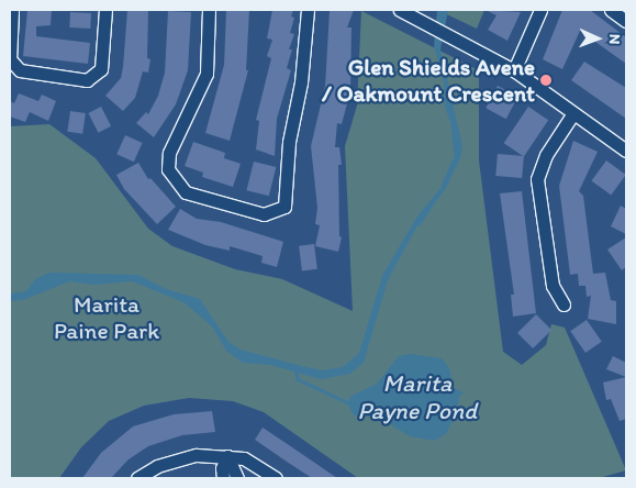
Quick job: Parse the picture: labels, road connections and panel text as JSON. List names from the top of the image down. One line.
{"water":["Marita Payne Pond"],"parks":["Marita Paine Park"],"places":["Glen Shields Avene / Oakmount Crescent"],"north":"right"}
